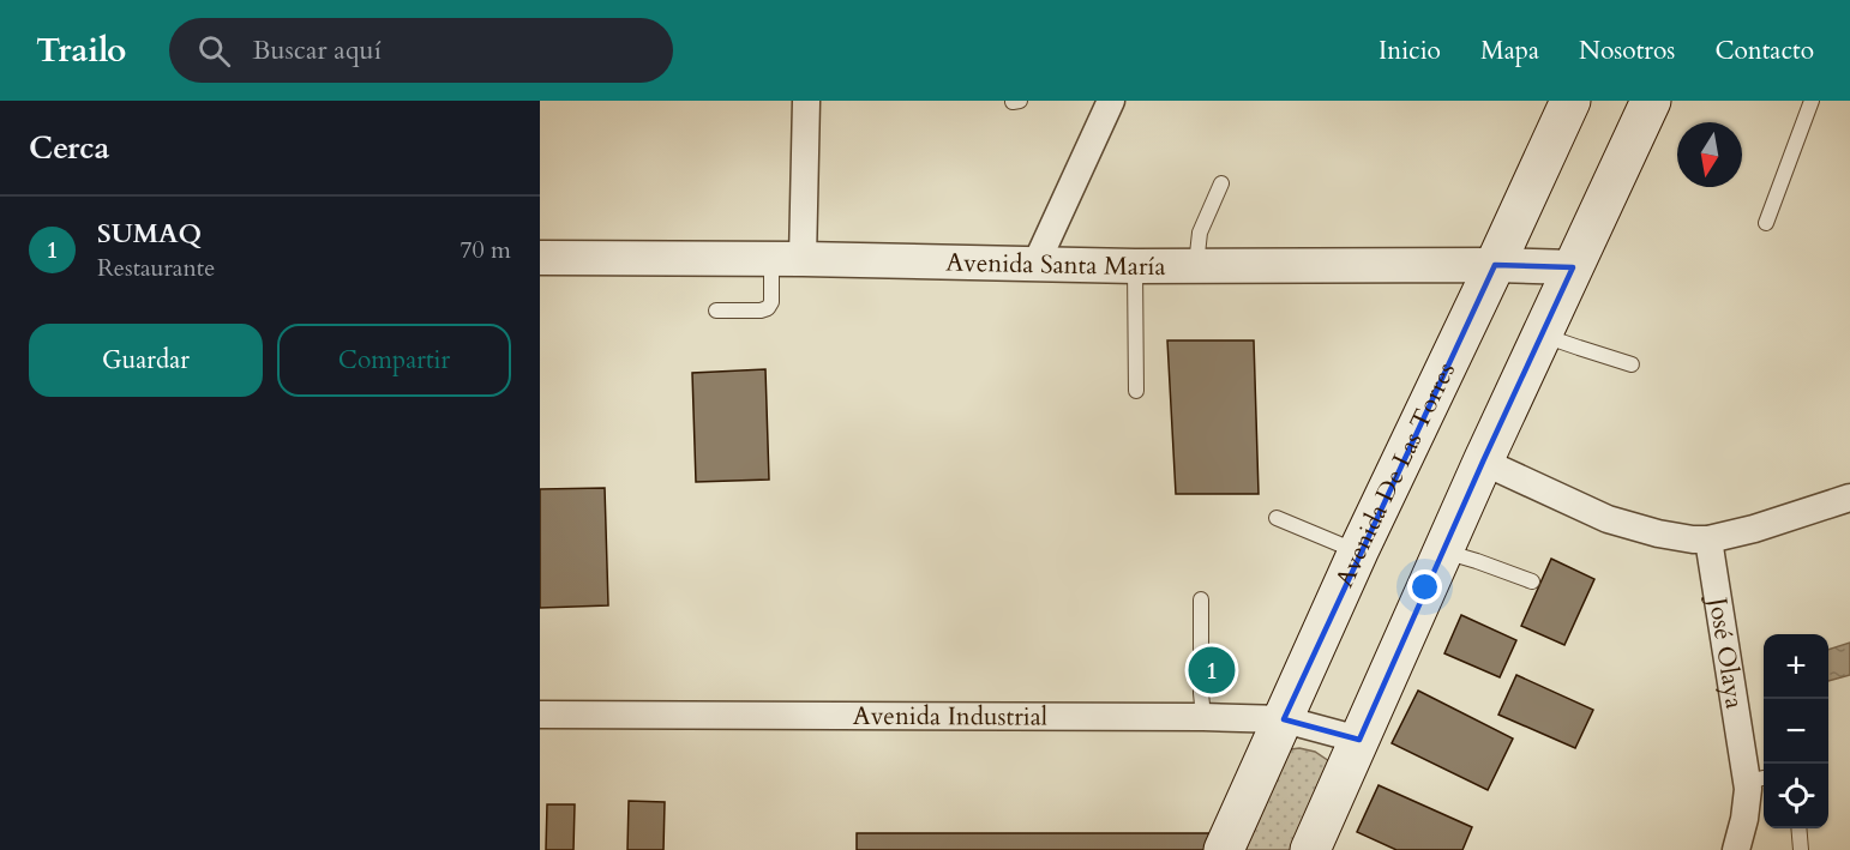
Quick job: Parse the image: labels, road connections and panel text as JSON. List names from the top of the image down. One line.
{"streets":{"main road":["Avenida De Las Torres"],"street":["Avenida Santa María","José Olaya","Avenida Industrial"]},"crossings":[["Avenida Santa María","Avenida De Las Torres"],["Avenida De Las Torres","Avenida Industrial"]],"north":"bottom","page":{"header":"Trailo","search":"Buscar aquí","nav":["Inicio","Mapa","Nosotros","Contacto"],"heading":"Cerca","list":[{"mark":"1","name":"SUMAQ","note":"Restaurante","value":"70 m"}],"buttons":["Guardar","Compartir"],"map_buttons":["+","−"],"pins":"1"}}
